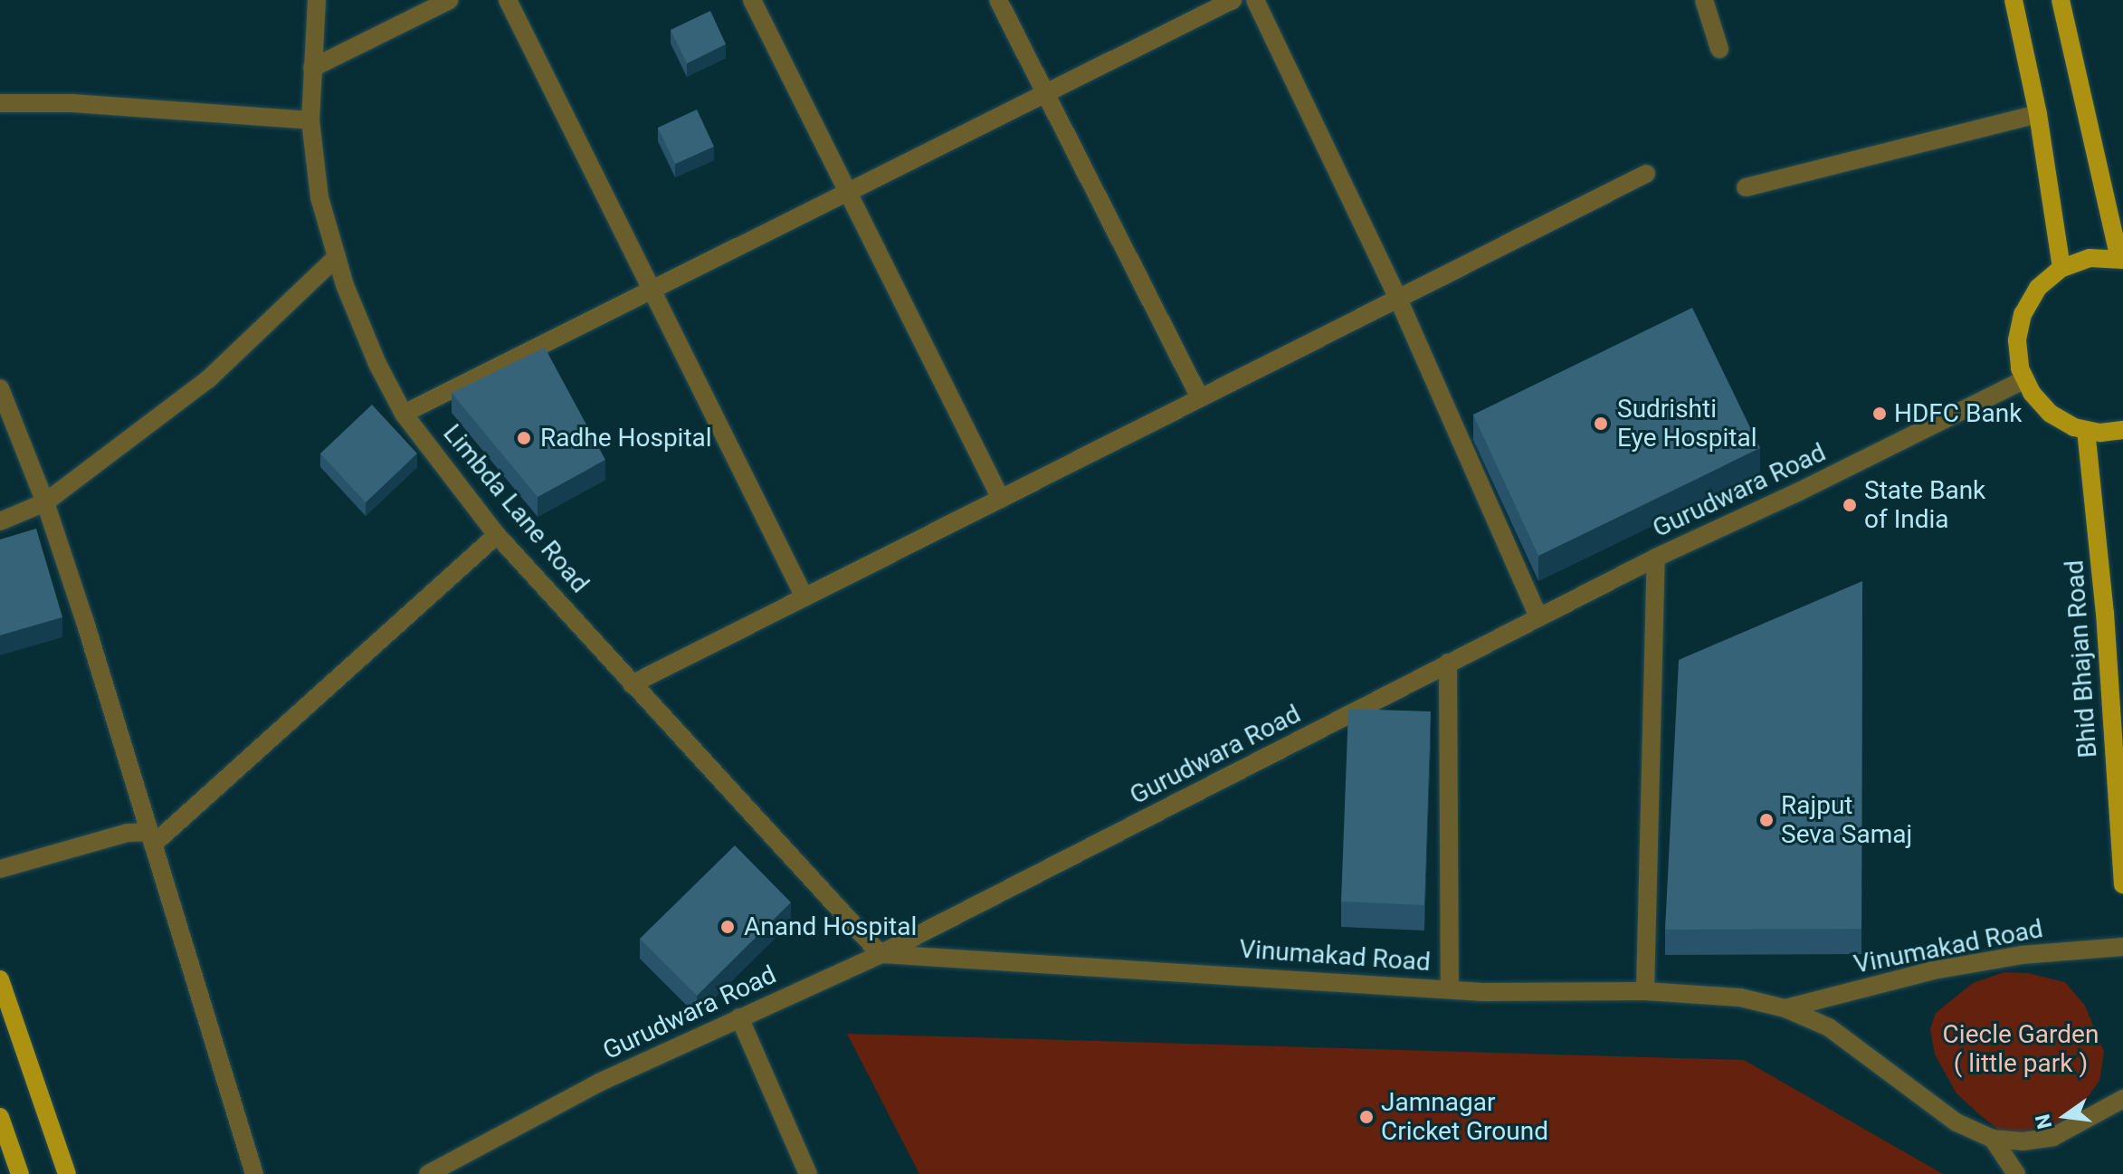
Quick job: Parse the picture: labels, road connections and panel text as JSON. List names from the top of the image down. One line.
{"streets":{"main road":["Bhid Bhajan Road"],"street":["Gurudwara Road","Limbda Lane Road","Vinumakad Road"]},"crossings":[["Gurudwara Road","Limbda Lane Road"],["Gurudwara Road","Vinumakad Road"],["Limbda Lane Road","Vinumakad Road"]],"parks":["Ciecle Garden ( little park )"],"places":["HDFC Bank","Sudrishti Eye Hospital","Radhe Hospital","State Bank of India","Rajput Seva Samaj","Anand Hospital","Jamnagar Cricket Ground"],"north":"left"}
